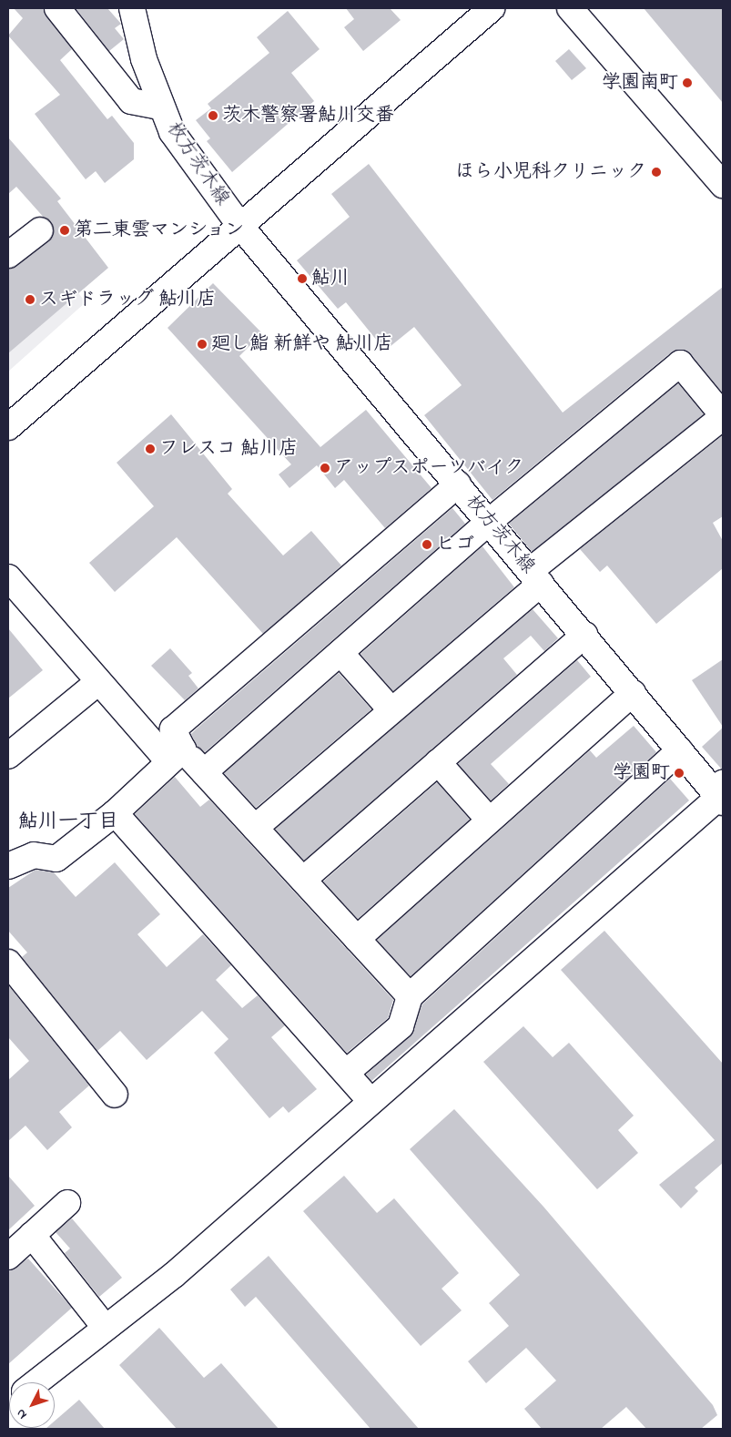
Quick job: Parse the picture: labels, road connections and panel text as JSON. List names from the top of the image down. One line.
{"streets":{"street":["枚方茨木線"]},"districts":["鮎川一丁目"],"places":["学園南町","茨木警察署鮎川交番","ほら小児科クリニック","第二東雲マンション","鮎川","スギドラッグ 鮎川店","廻し鮨 新鮮や 鮎川店","フレスコ 鮎川店","アップスポーツバイク","ヒゴ","学園町"],"north":"bottom left"}
